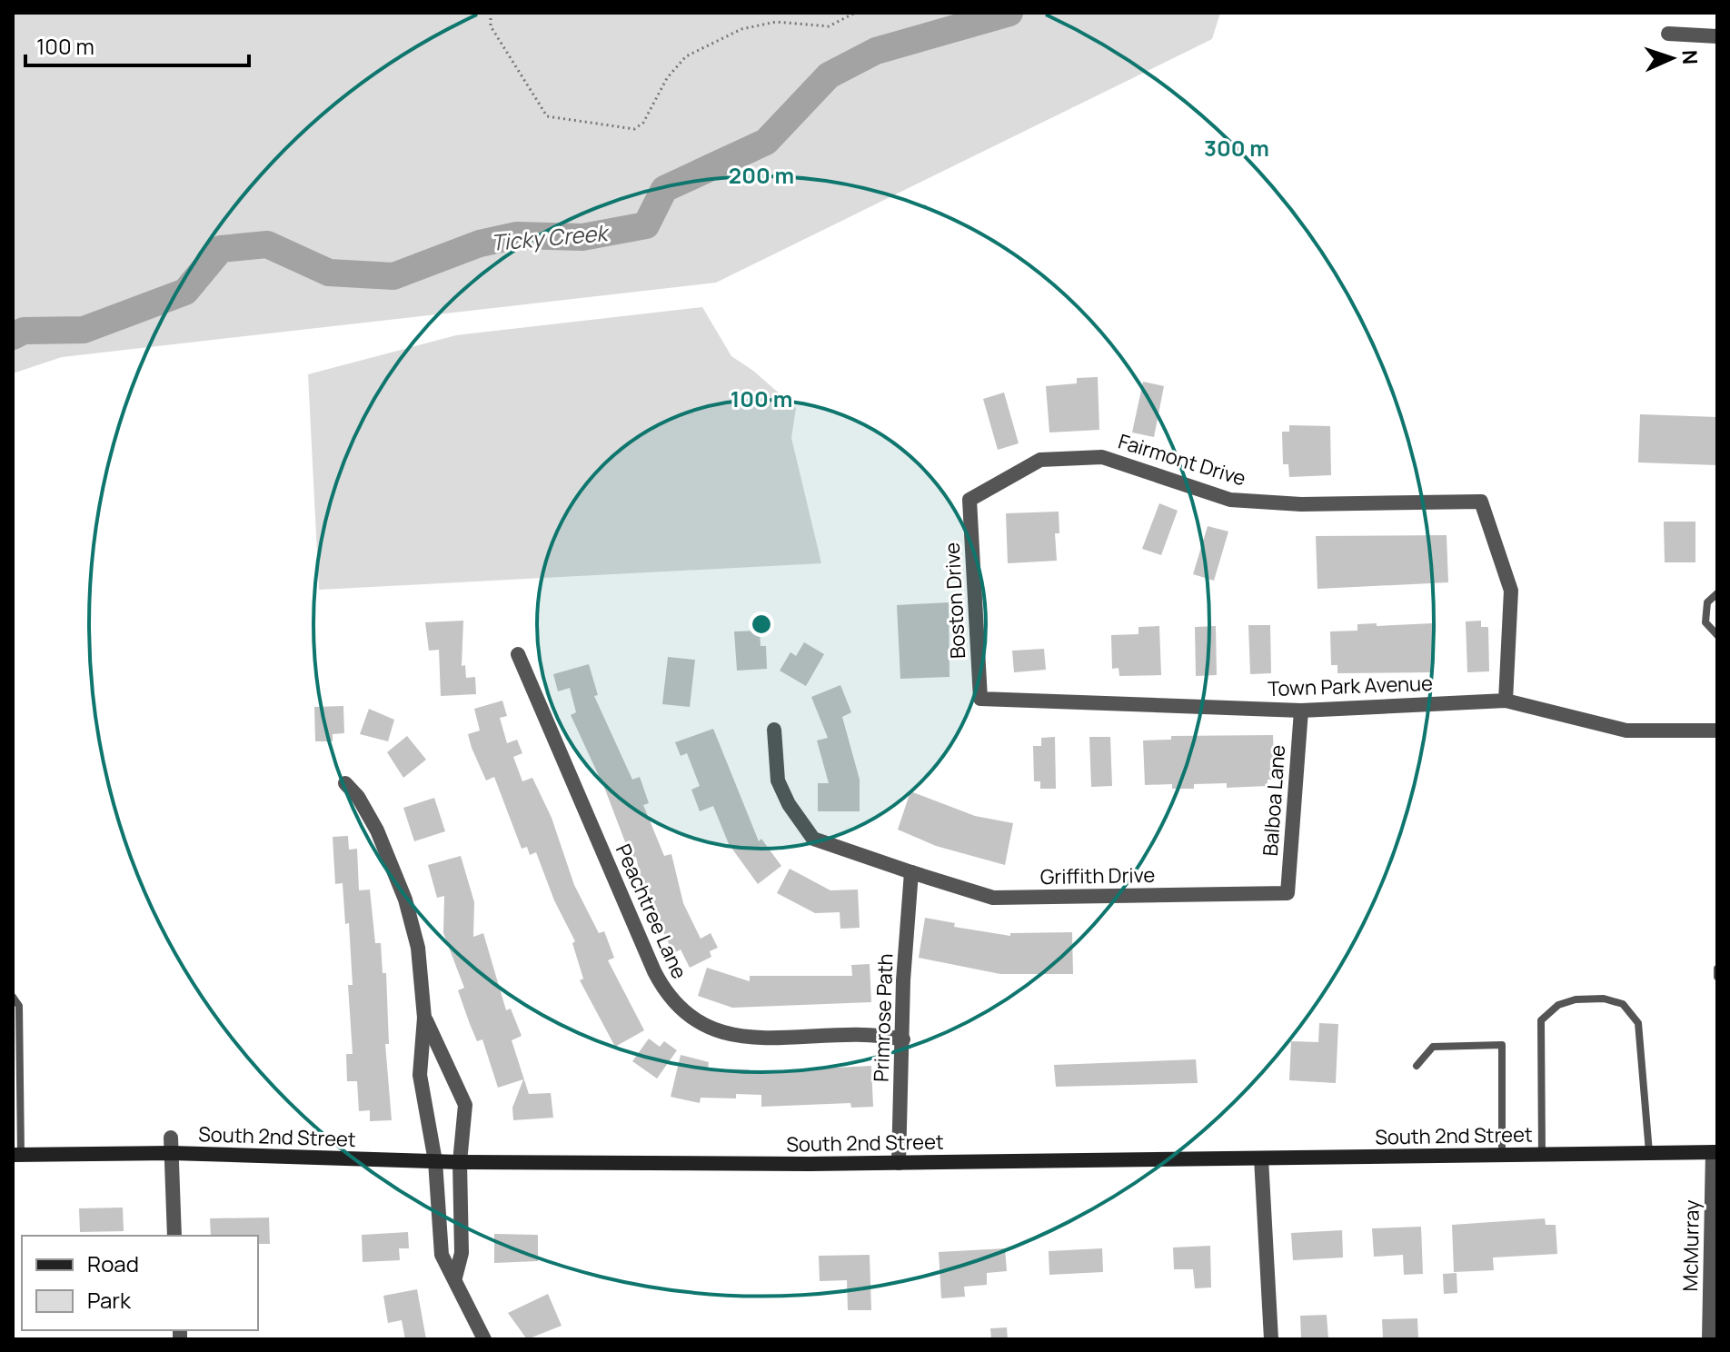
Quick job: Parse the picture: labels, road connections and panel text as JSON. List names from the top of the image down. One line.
{"streets":{"main road":["South 2nd Street"],"street":["Fairmont Drive","Boston Drive","Town Park Avenue","Balboa Lane","Griffith Drive","Peachtree Lane","Primrose Path","McMurray"]},"crossings":[["Fairmont Drive","Boston Drive"],["Fairmont Drive","Town Park Avenue"],["Boston Drive","Town Park Avenue"],["Town Park Avenue","Balboa Lane"],["Balboa Lane","Griffith Drive"],["Griffith Drive","Primrose Path"],["Peachtree Lane","Primrose Path"],["Primrose Path","South 2nd Street"],["South 2nd Street","McMurray"]],"water":["Ticky Creek"],"legend":["Road","Park"],"scale_bar":"100 m","north":"right","rings":["300 m","200 m","100 m"]}
